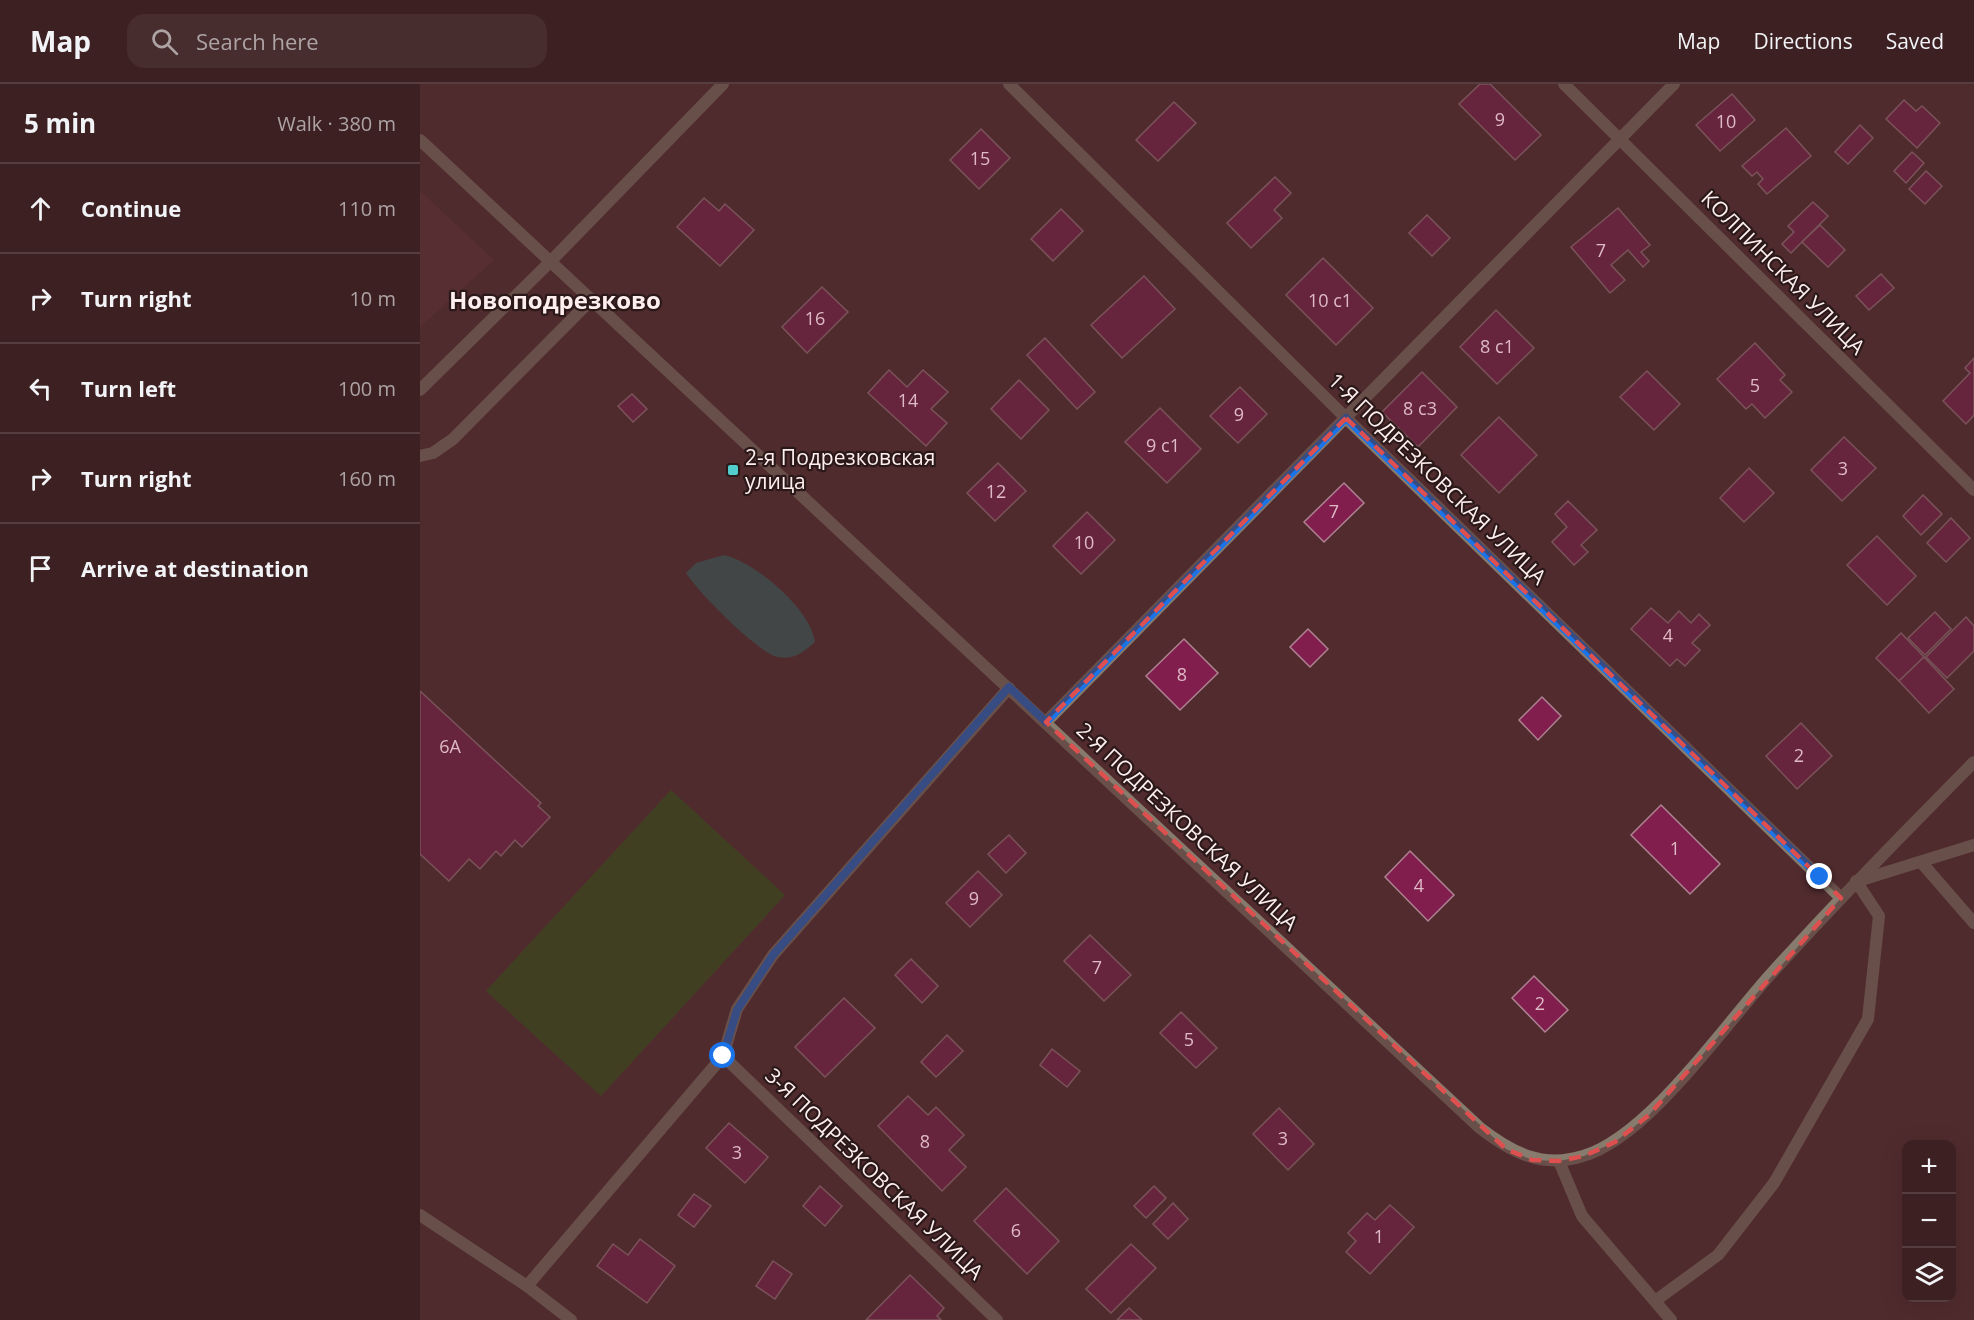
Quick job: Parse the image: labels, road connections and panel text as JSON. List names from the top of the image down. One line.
{"streets":{"street":["КОЛПИНСКАЯ УЛИЦА","1-Я ПОДРЕЗКОВСКАЯ УЛИЦА","2-Я ПОДРЕЗКОВСКАЯ УЛИЦА","3-Я ПОДРЕЗКОВСКАЯ УЛИЦА"]},"crossings":[["1-Я ПОДРЕЗКОВСКАЯ УЛИЦА","2-Я ПОДРЕЗКОВСКАЯ УЛИЦА"]],"districts":["Новоподрезково"],"places":{"transit":["2-я Подрезковская улица"]},"house_numbers":["9","10","15","7","10 с1","16","8 с1","5","14","8 с3","9","9 с1","3","12","7","10","4","8","6А","2","1","4","9","7","2","5","3","8","3","6","1"],"page":{"header":"Map","search":"Search here","nav":["Map","Directions","Saved"],"heading":["5 min","Walk · 380 m"],"list":[["Continue","110 m"],["Turn right","10 m"],["Turn left","100 m"],["Turn right","160 m"],"Arrive at destination"],"map_buttons":["+","−"]}}
